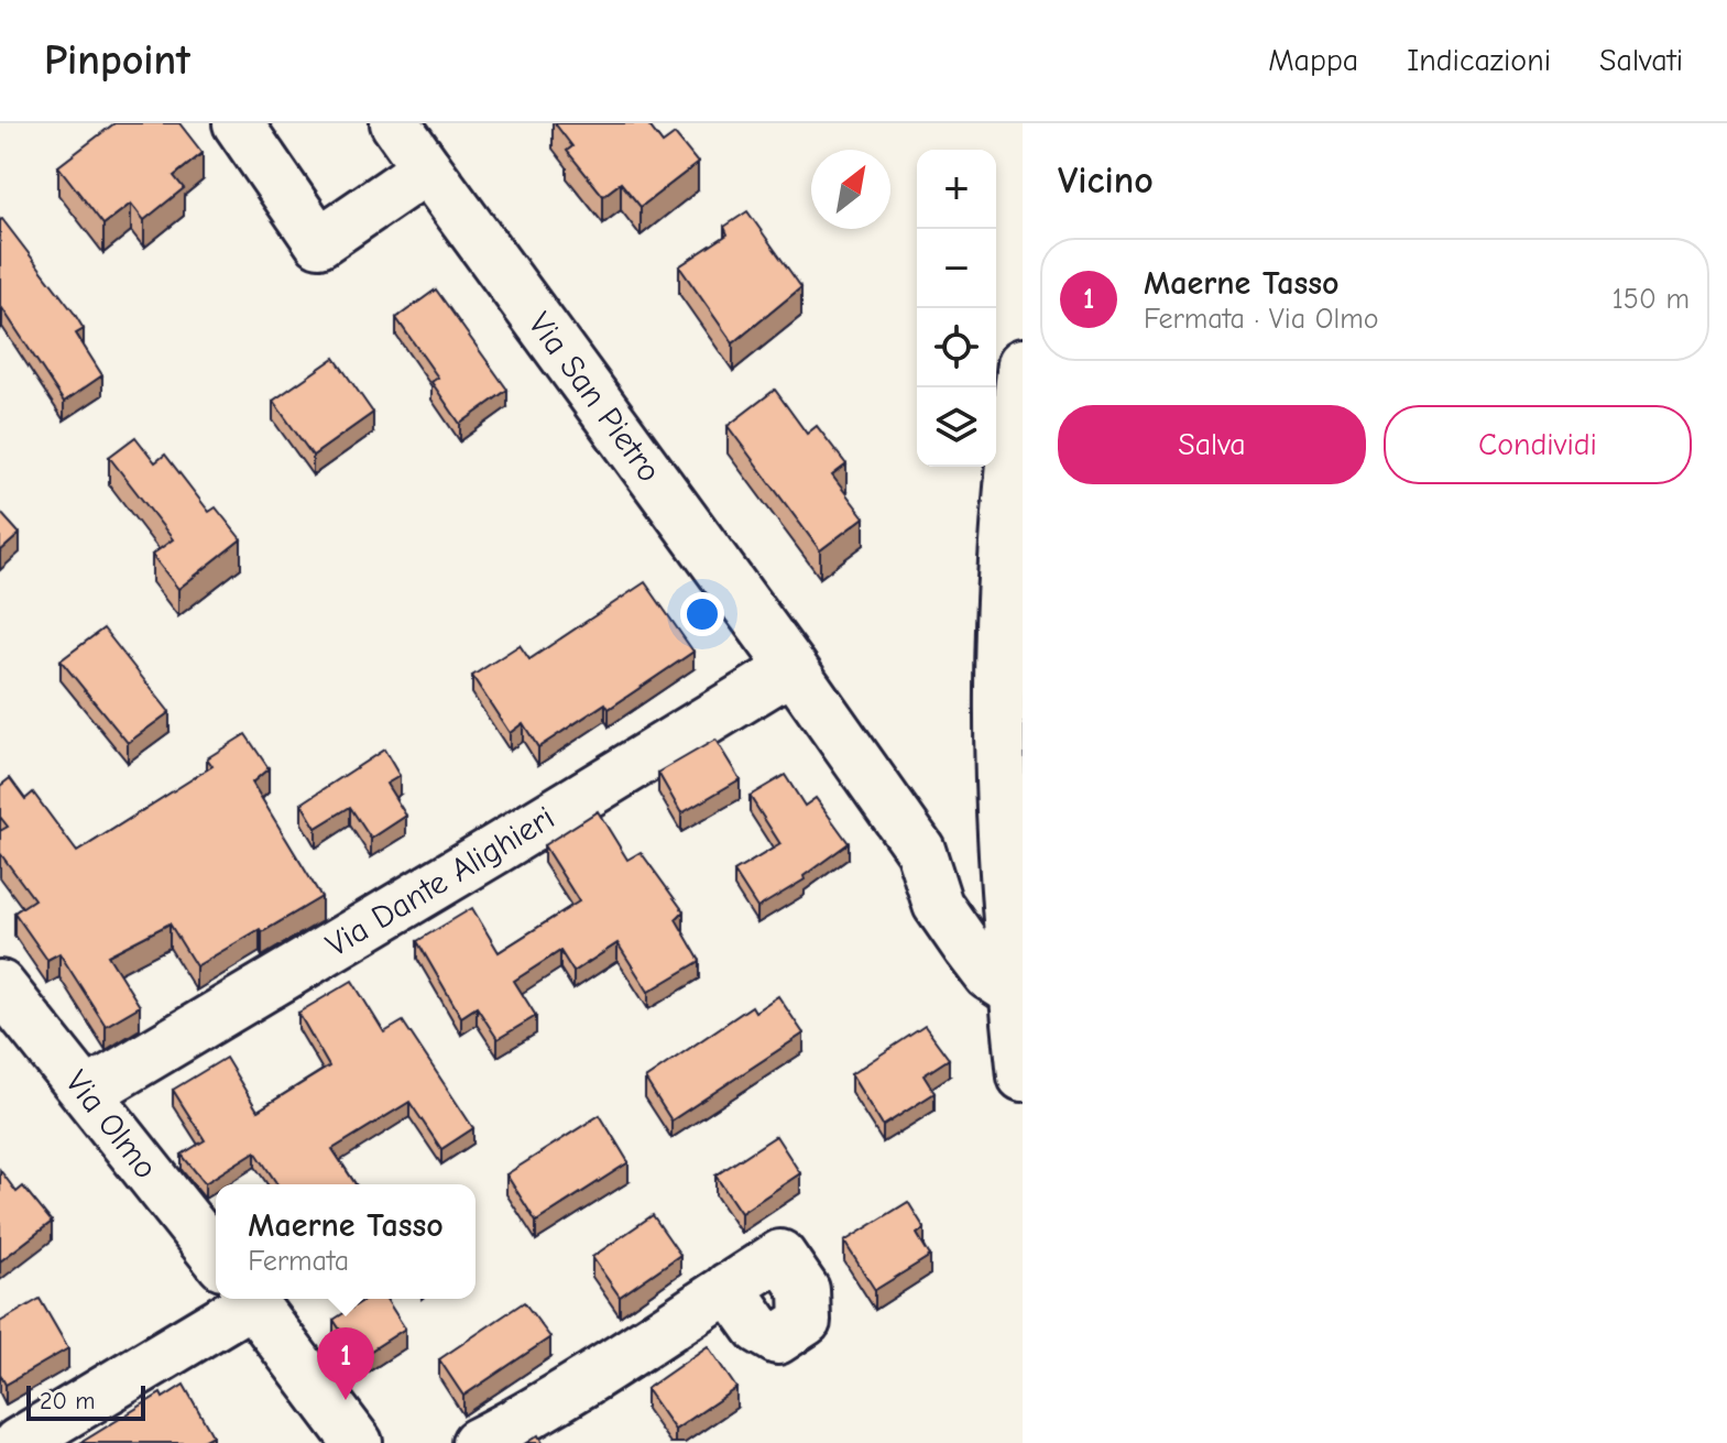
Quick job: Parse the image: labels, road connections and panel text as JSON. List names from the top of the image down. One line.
{"streets":{"street":["Via San Pietro","Via Dante Alighieri","Via Olmo"]},"crossings":[["Via San Pietro","Via Dante Alighieri"],["Via Dante Alighieri","Via Olmo"]],"scale_bar":"20 m","north":"top right","page":{"header":"Pinpoint","nav":["Mappa","Indicazioni","Salvati"],"heading":"Vicino","map_buttons":["+","−"],"list":[{"mark":"1","name":"Maerne Tasso","note":"Fermata · Via Olmo","value":"150 m"}],"buttons":["Salva","Condividi"],"popup":["Maerne Tasso","Fermata"],"pins":"1","scale":"20 m"}}
